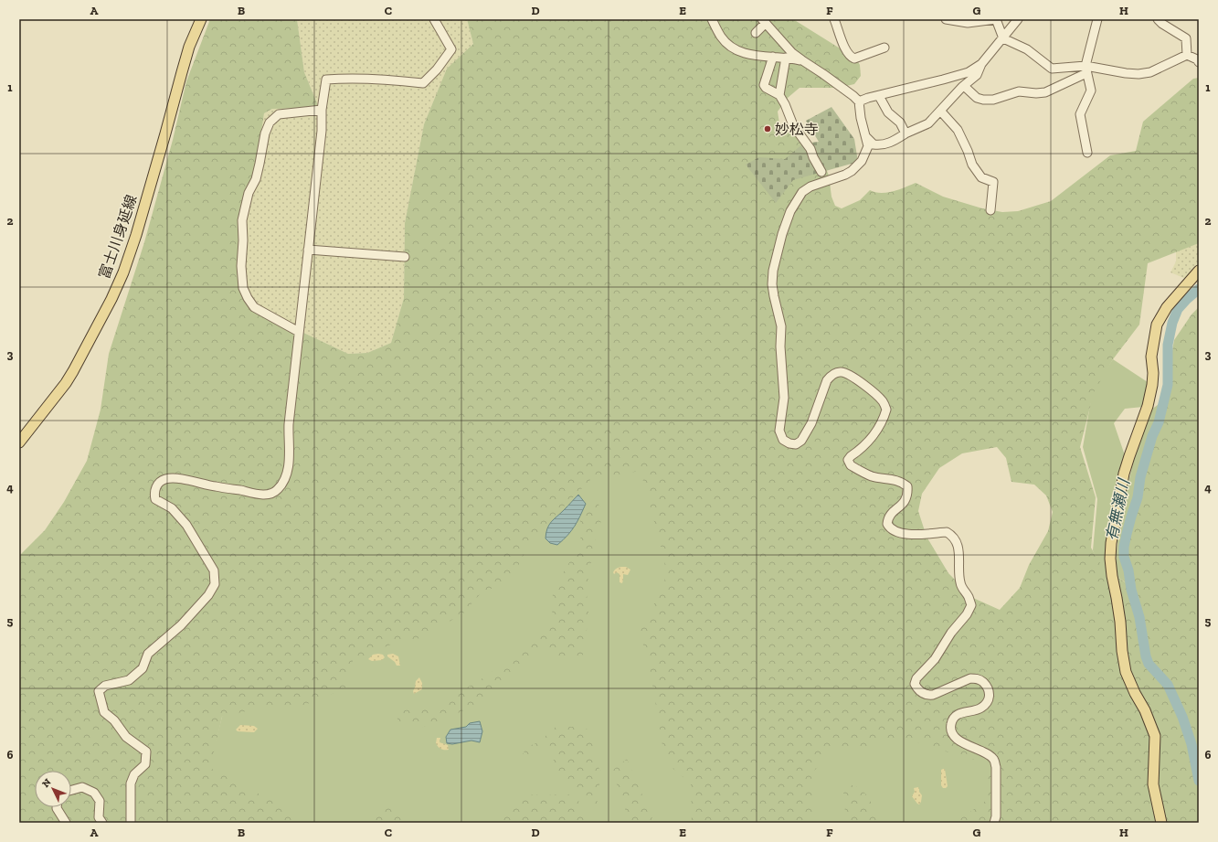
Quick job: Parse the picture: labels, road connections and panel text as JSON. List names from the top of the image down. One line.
{"streets":{"main road":["富士川身延線"]},"water":["有無瀬川"],"places":["妙松寺"],"north":"top left","grid":{"columns":["A","B","C","D","E","F","G","H"],"rows":["1","2","3","4","5","6"]}}
